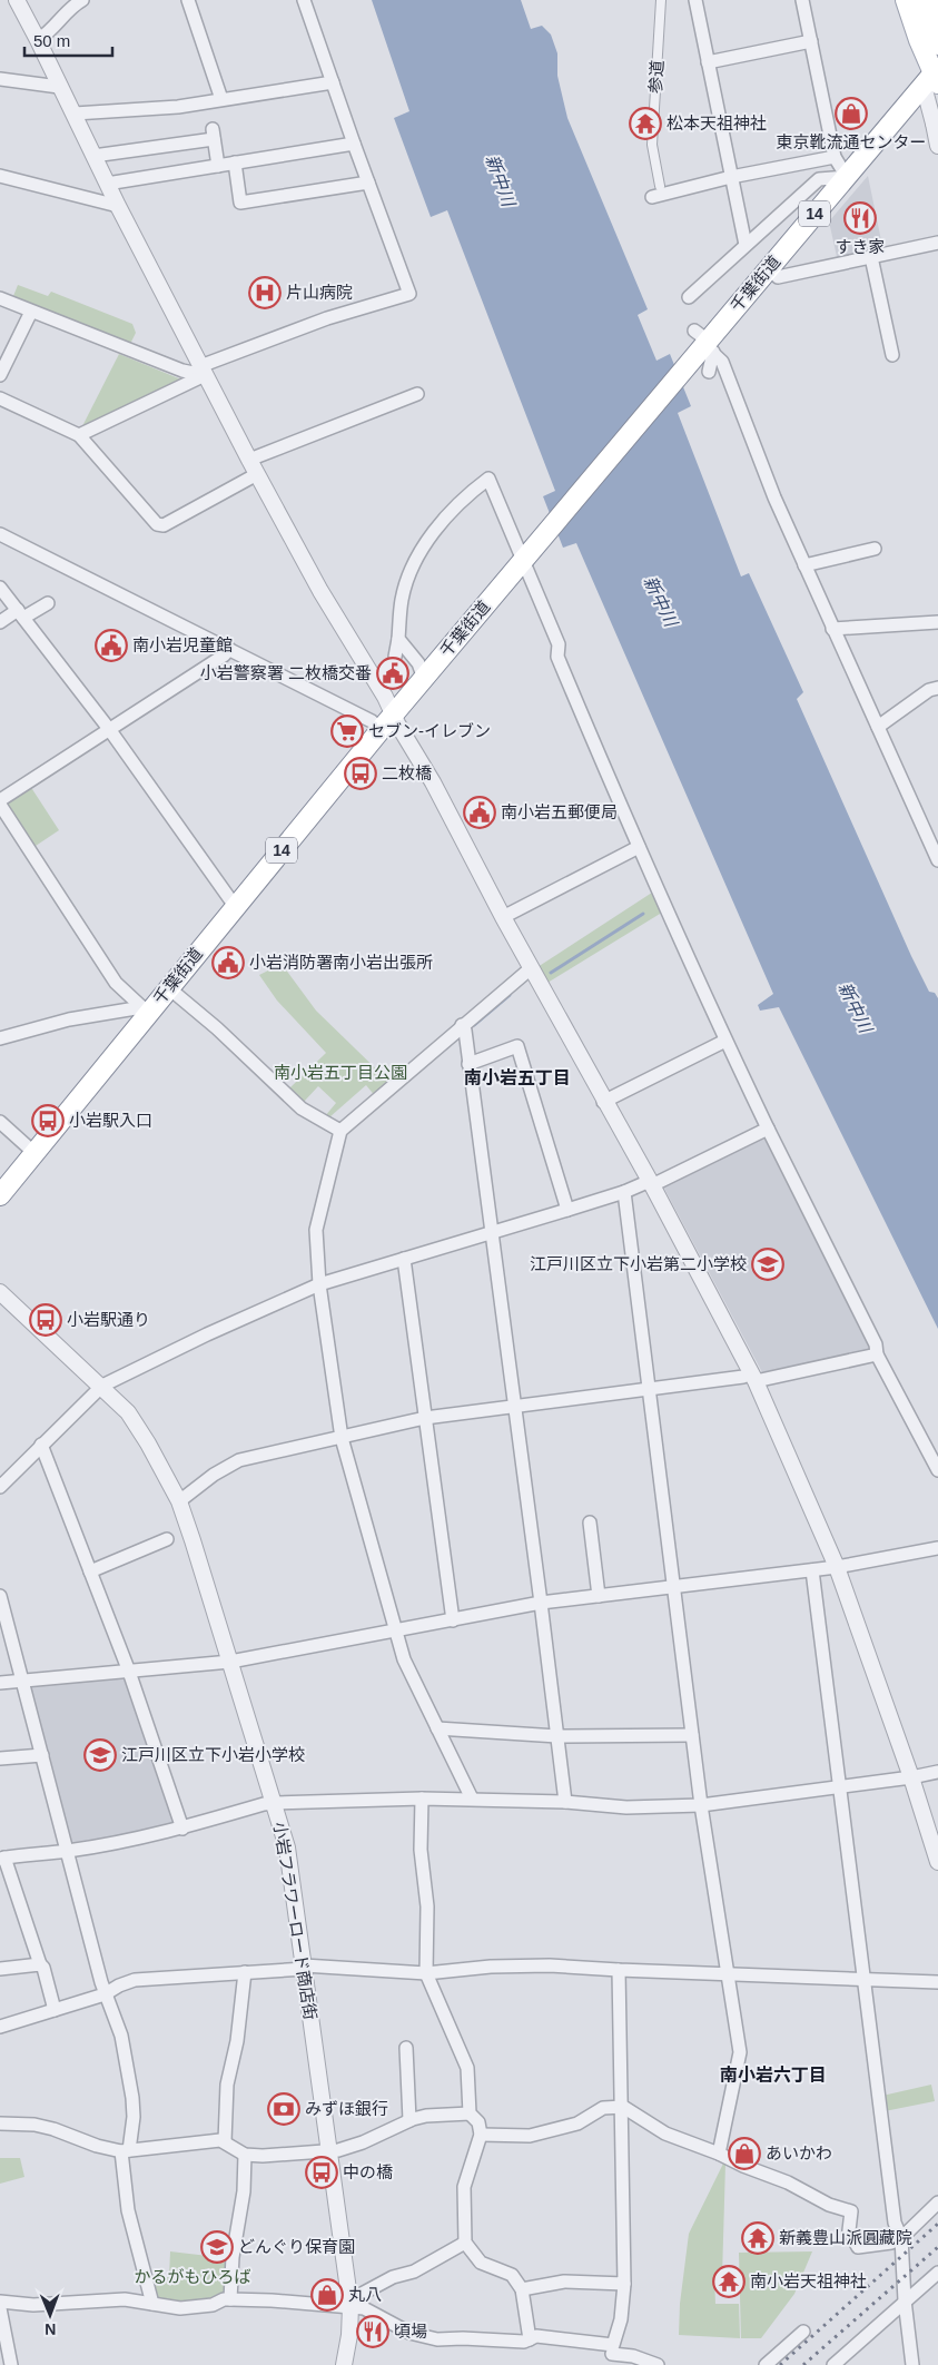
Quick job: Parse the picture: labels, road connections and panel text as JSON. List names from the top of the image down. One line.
{"streets":{"main road":["14","千葉街道"],"street":["参道","小岩フラワーロード商店街"]},"districts":["南小岩五丁目","南小岩六丁目"],"water":["新中川"],"parks":["南小岩五丁目公園","かるがもひろば"],"places":{"shop":["東京靴流通センター","あいかわ","丸八"],"temple":["松本天祖神社","新義豊山派圓藏院","南小岩天祖神社"],"restaurant":["すき家","頃場"],"hospital":["片山病院"],"public building":["南小岩児童館","小岩警察署 二枚橋交番","南小岩五郵便局","小岩消防署南小岩出張所"],"supermarket":["セブン-イレブン"],"bus stop":["二枚橋","小岩駅入口","小岩駅通り","中の橋"],"school or university":["江戸川区立下小岩第二小学校","江戸川区立下小岩小学校","どんぐり保育園"],"bank":["みずほ銀行"]},"scale_bar":"50 m","north":"bottom"}
